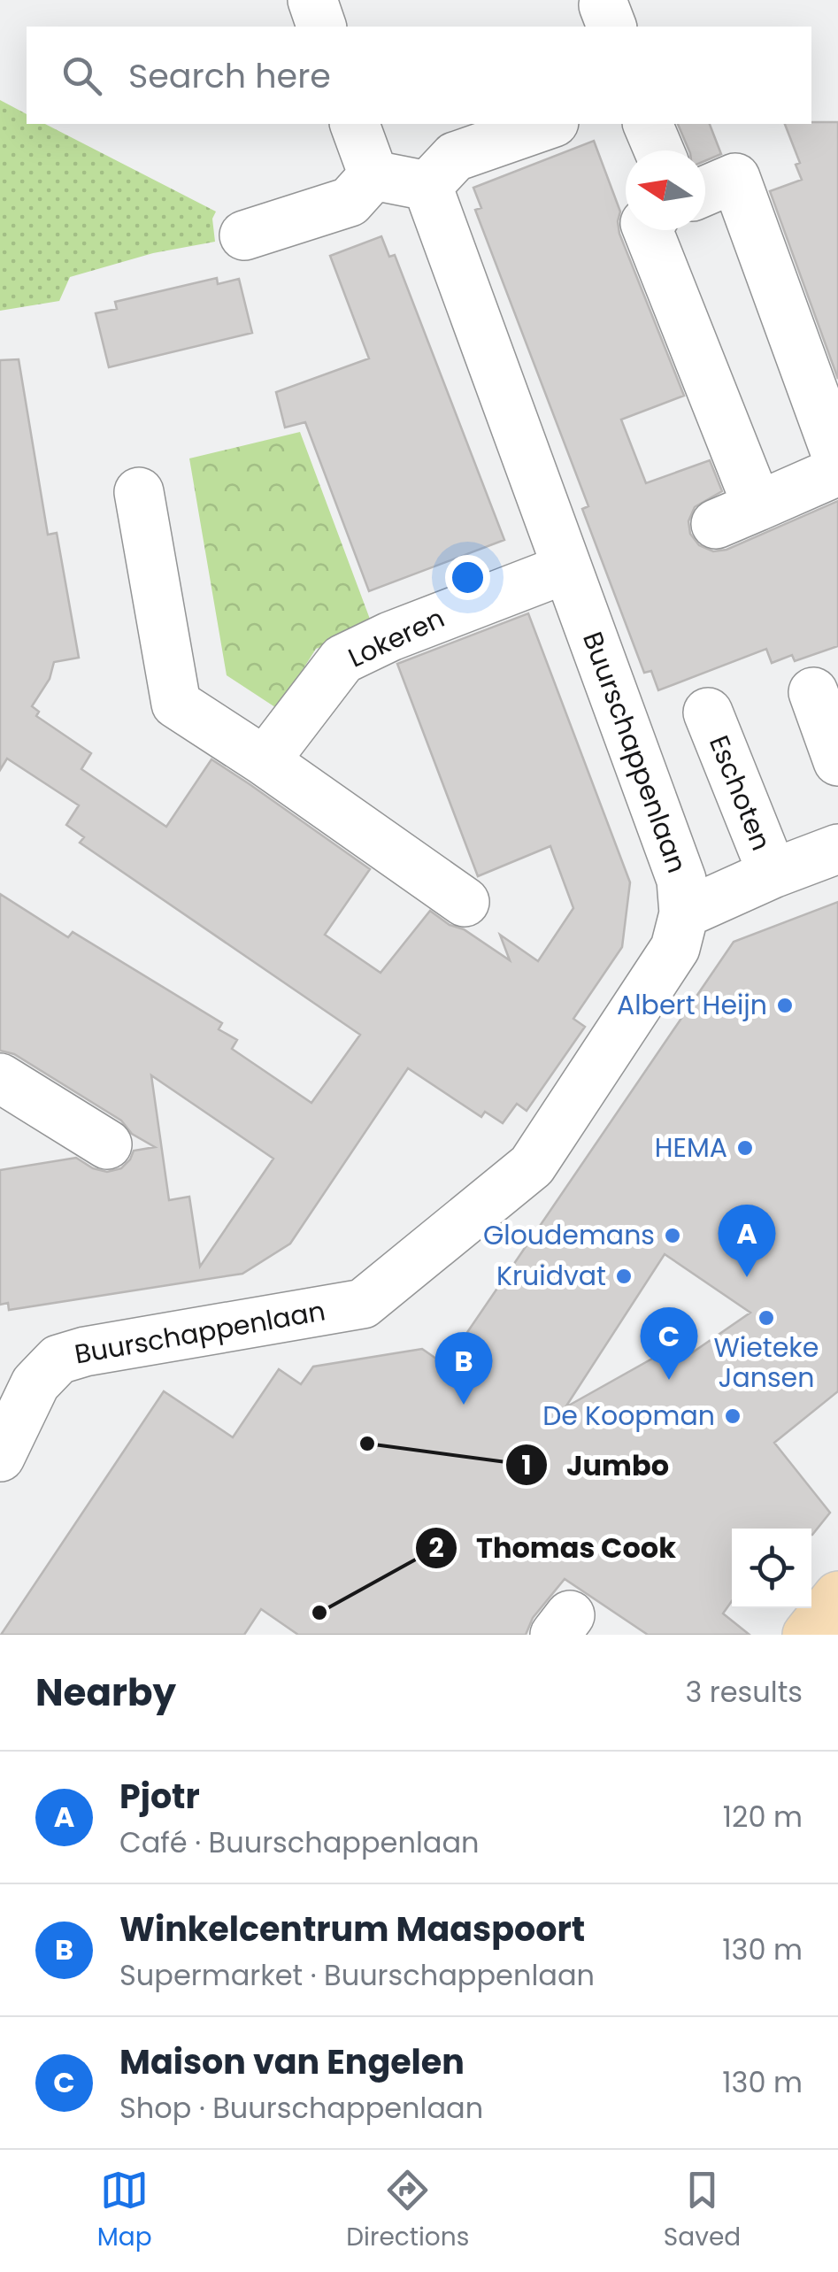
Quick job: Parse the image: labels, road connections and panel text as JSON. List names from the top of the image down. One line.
{"streets":{"street":["Lokeren","Buurschappenlaan","Eschoten"]},"crossings":[["Lokeren","Buurschappenlaan"],["Buurschappenlaan","Eschoten"]],"places":["Albert Heijn","HEMA","Gloudemans","Kruidvat","Wieteke Jansen","De Koopman","Jumbo","Thomas Cook"],"north":"left","page":{"search":"Search here","pins":["A","C","B"],"heading":["Nearby","3 results"],"list":[{"mark":"A","name":"Pjotr","note":"Café · Buurschappenlaan","value":"120 m"},{"mark":"B","name":"Winkelcentrum Maaspoort","note":"Supermarket · Buurschappenlaan","value":"130 m"},{"mark":"C","name":"Maison van Engelen","note":"Shop · Buurschappenlaan","value":"130 m"}],"nav":["Map","Directions","Saved"]}}
